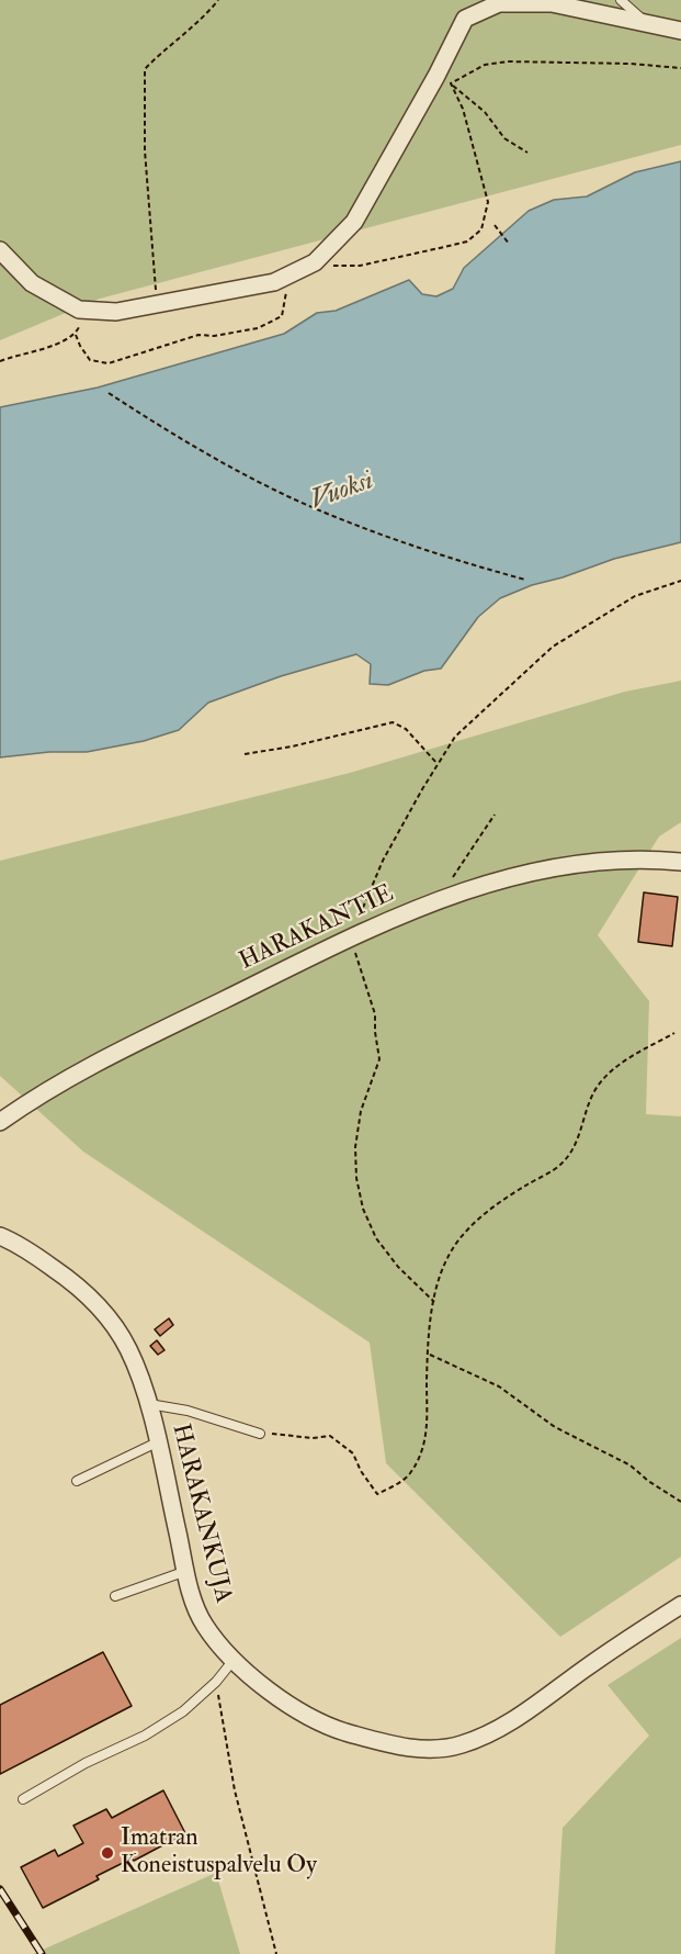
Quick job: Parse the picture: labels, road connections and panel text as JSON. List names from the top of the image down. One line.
{"streets":{"street":["HARAKANTIE","HARAKANKUJA"]},"water":["Vuoksi"],"places":["Imatran Koneistuspalvelu Oy"]}
